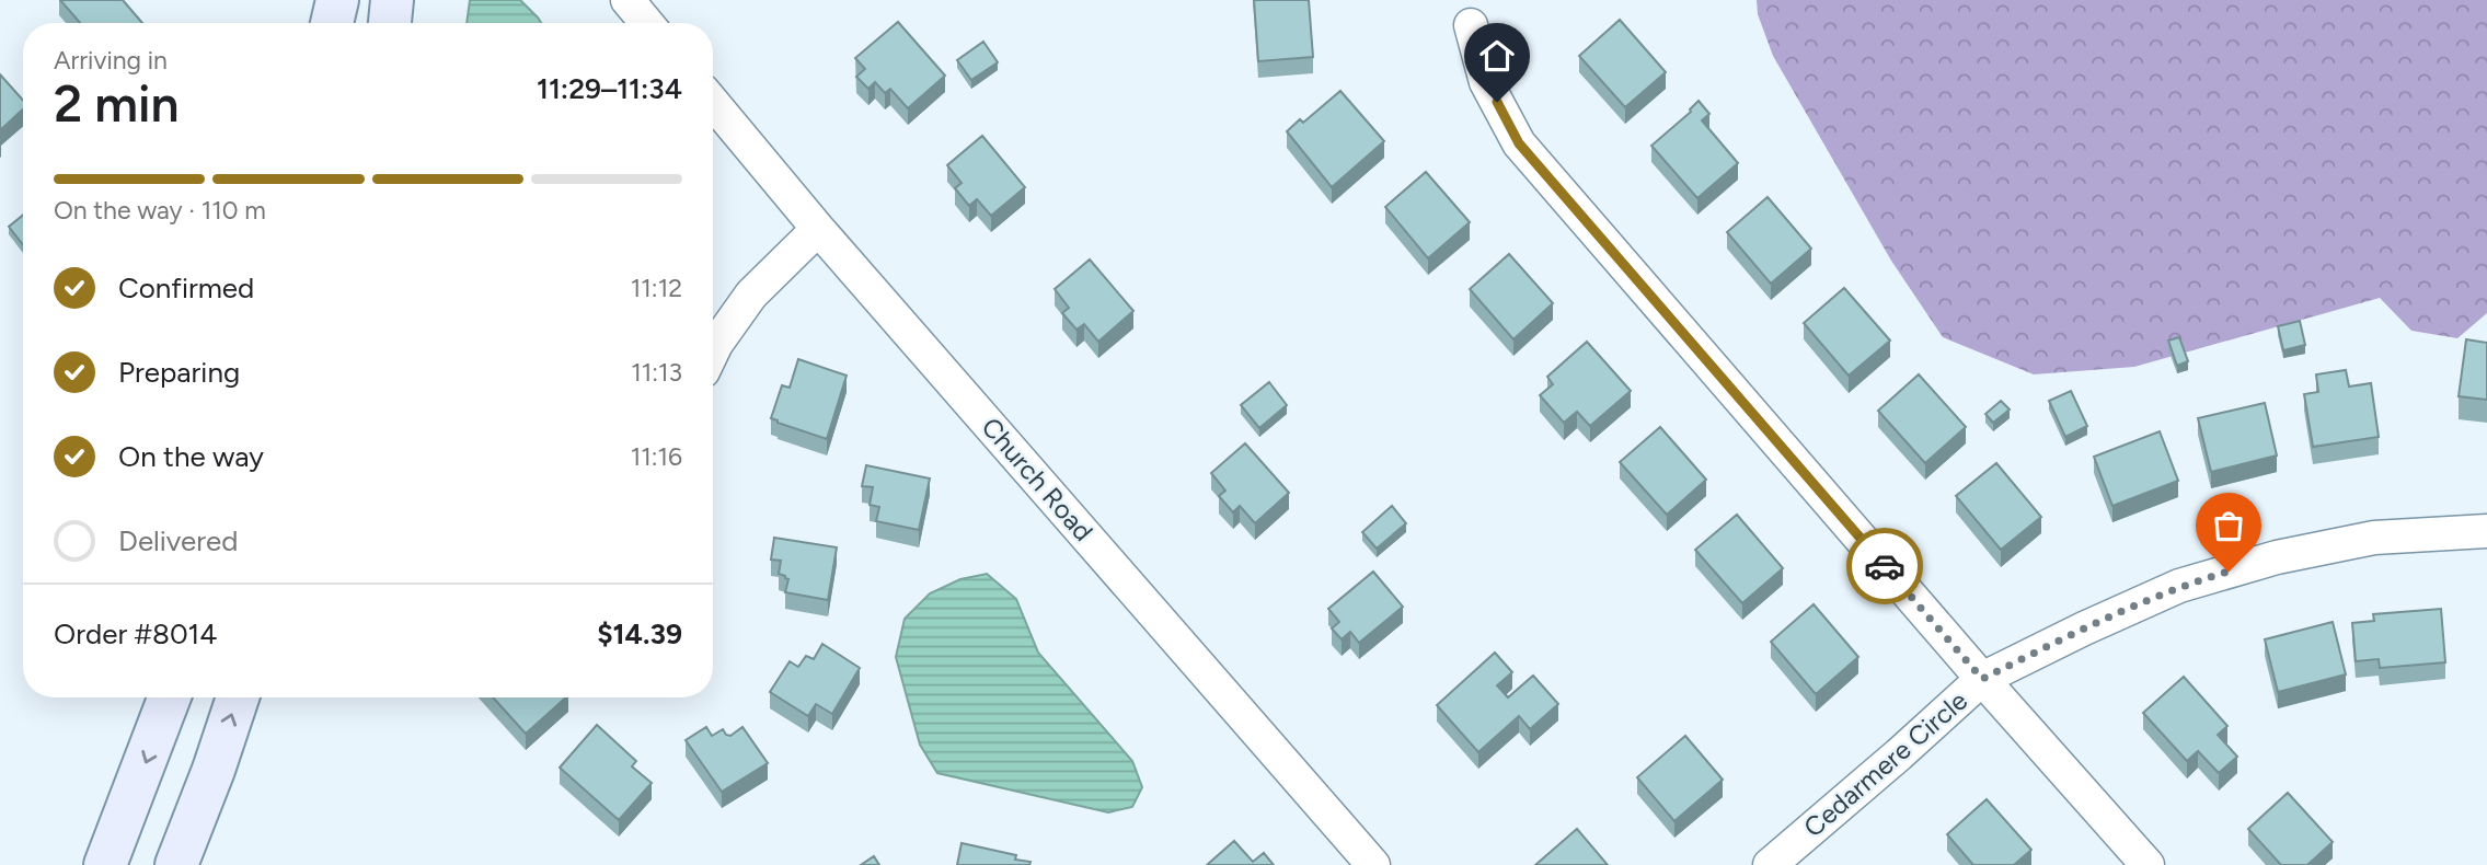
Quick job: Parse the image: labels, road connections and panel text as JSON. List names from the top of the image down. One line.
{"streets":{"street":["Church Road","Cedarmere Circle"]},"page":{"heading":["2 min","Arriving in","11:29–11:34"],"panel":["Order #8014","$14.39"],"bar":"On the way · 110 m","list":[["Confirmed","11:12"],["Preparing","11:13"],["On the way","11:16"],"Delivered"]}}
